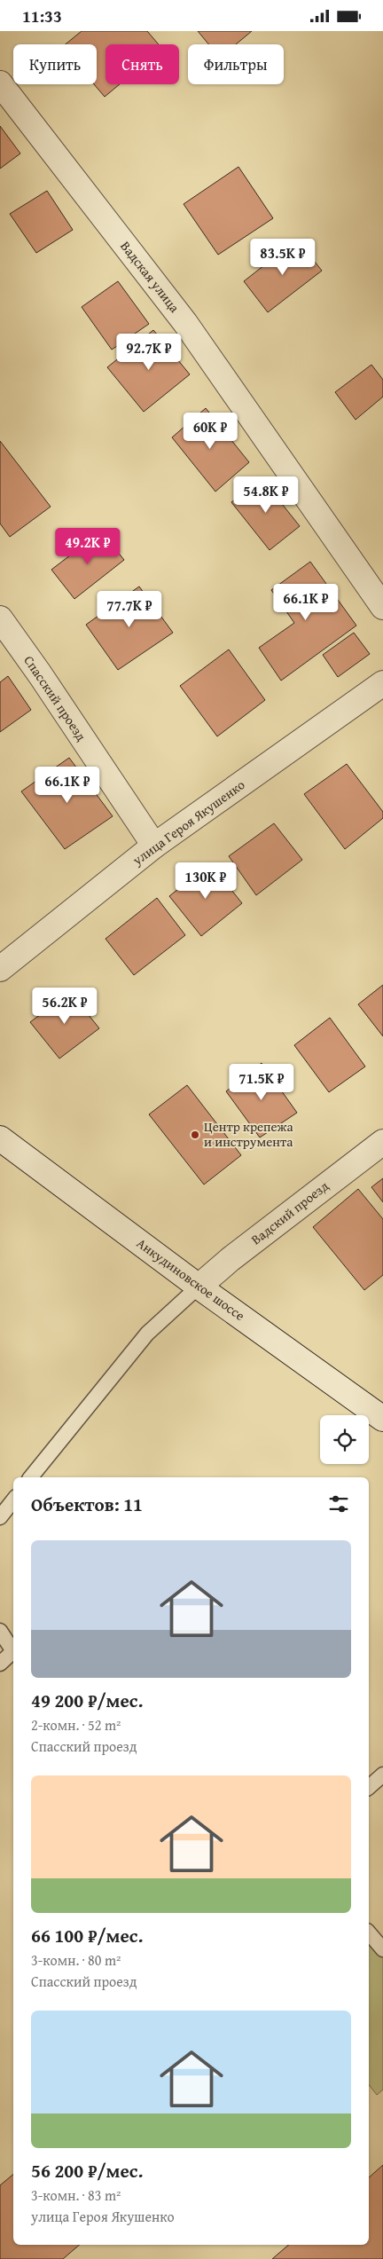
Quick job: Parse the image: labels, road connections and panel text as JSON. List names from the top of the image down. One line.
{"streets":{"street":["Вадская улица","Спасский проезд","улица Героя Якушенко","Вадский проезд","Анкудиновское шоссе"]},"crossings":[["Спасский проезд","улица Героя Якушенко"],["Вадский проезд","Анкудиновское шоссе"]],"places":["Центр крепежа и инструмента"],"page":{"status":"11:33","chip":["Купить","Снять","Фильтры"],"price":["83.5K ₽","92.7K ₽","60K ₽","54.8K ₽","49.2K ₽","66.1K ₽","77.7K ₽","66.1K ₽","130K ₽","56.2K ₽","71.5K ₽"],"heading":"Объектов: 11","list":[{"name":"49 200 ₽/мес.","note":"2-комн. · 52 m² · Спасский проезд"},{"name":"66 100 ₽/мес.","note":"3-комн. · 80 m² · Спасский проезд"},{"name":"56 200 ₽/мес.","note":"3-комн. · 83 m² · улица Героя Якушенко"}]}}
